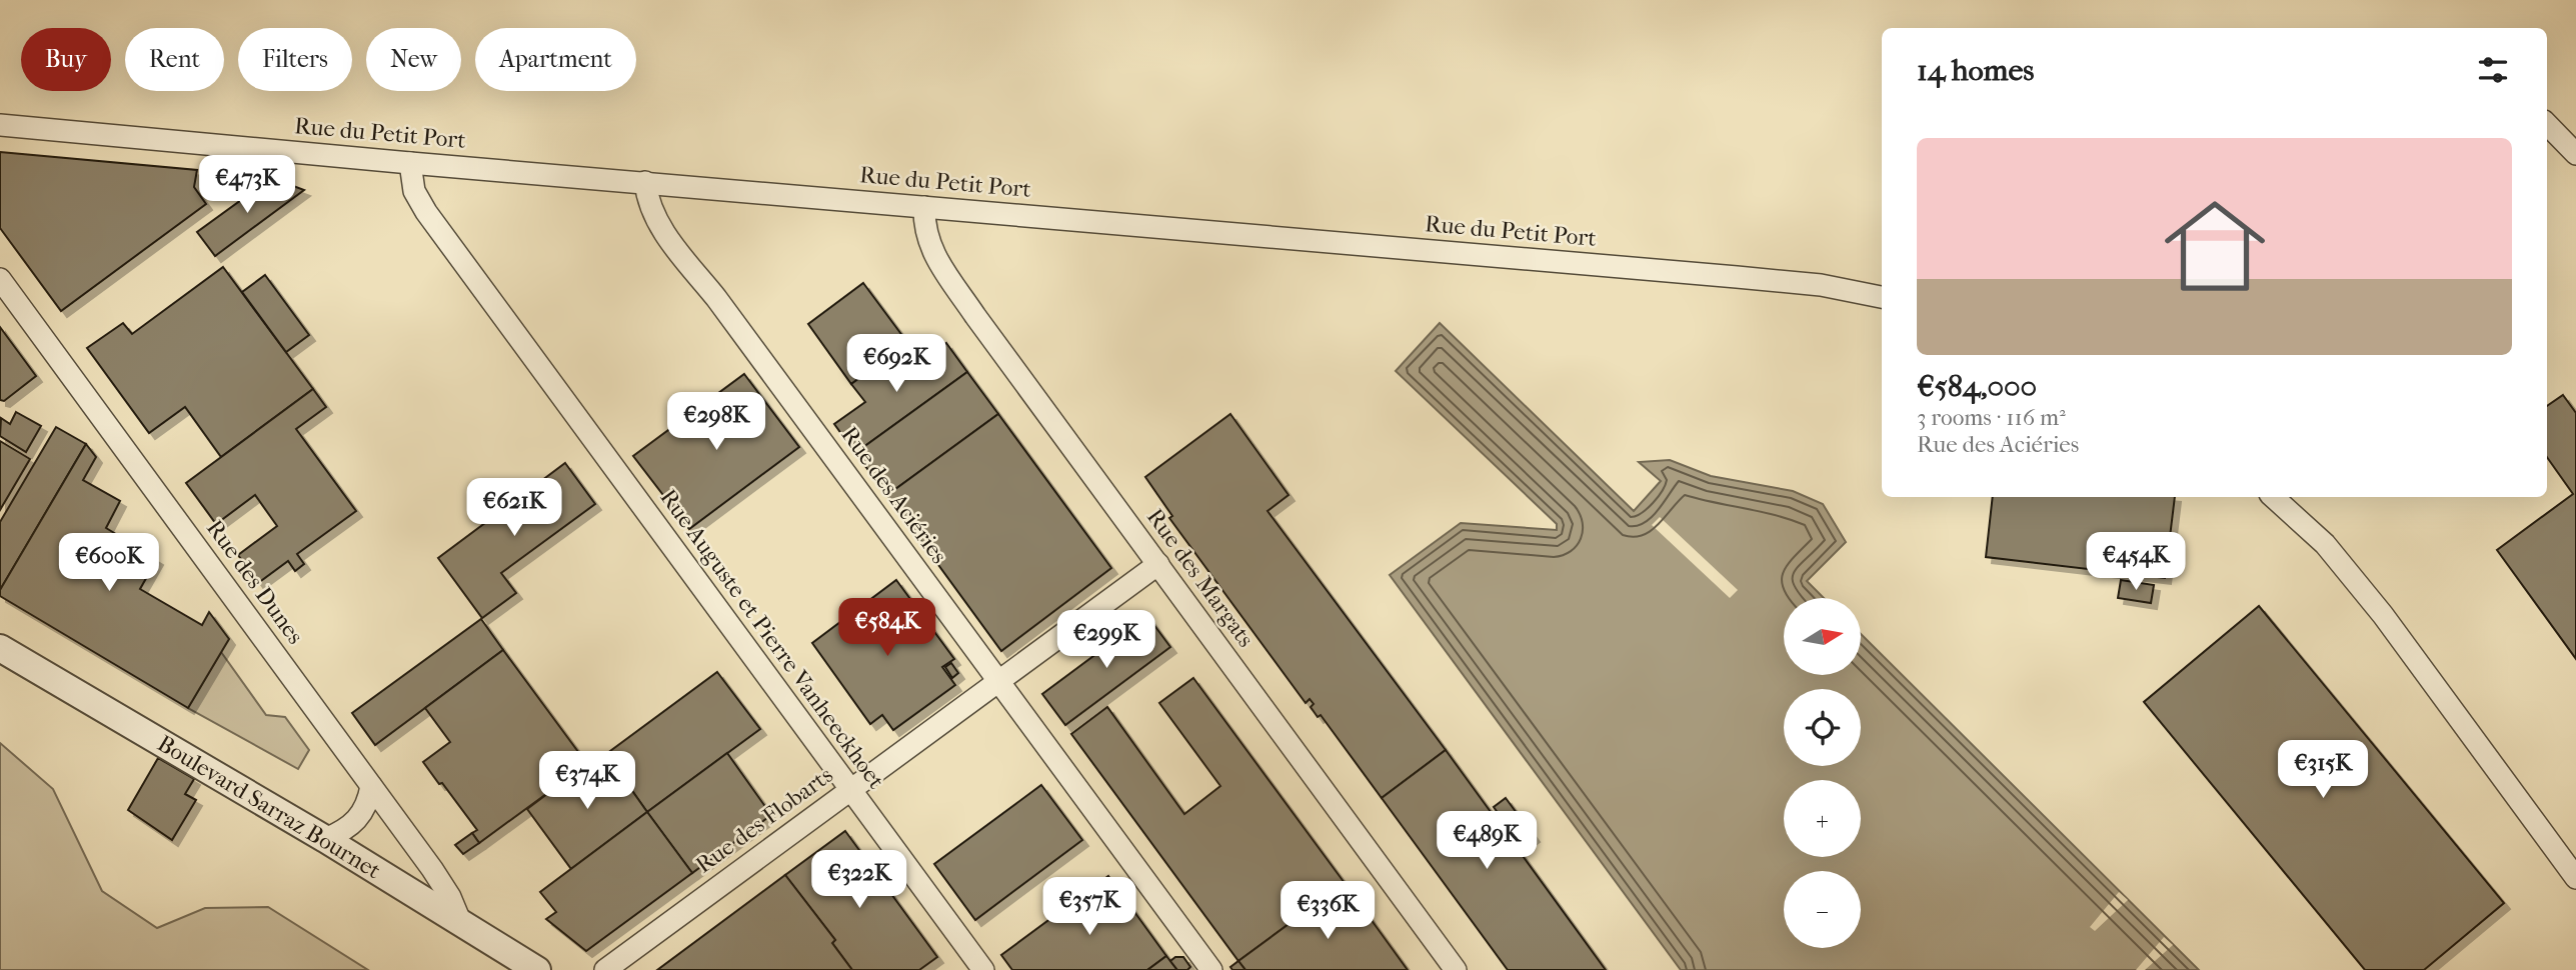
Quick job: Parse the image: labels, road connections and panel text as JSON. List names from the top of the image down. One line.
{"streets":{"street":["Rue du Petit Port","Rue des Aciéries","Rue des Margats","Rue des Dunes","Rue Auguste et Pierre Vanheeckhoet","Boulevard Sarraz Bournet","Rue des Flobarts"]},"crossings":[["Rue du Petit Port","Rue des Aciéries"],["Rue du Petit Port","Rue des Margats"],["Rue du Petit Port","Rue Auguste et Pierre Vanheeckhoet"],["Rue des Aciéries","Rue des Flobarts"],["Rue des Margats","Rue des Flobarts"],["Rue des Dunes","Boulevard Sarraz Bournet"],["Rue Auguste et Pierre Vanheeckhoet","Rue des Flobarts"]],"north":"right","page":{"chip":["Buy","Rent","Filters","New","Apartment"],"heading":"14 homes","list":[{"name":"€584,000","note":"3 rooms · 116 m² · Rue des Aciéries"}],"price":["€473K","€692K","€298K","€621K","€454K","€600K","€584K","€299K","€315K","€374K","€489K","€322K","€357K","€336K"],"map_buttons":["+","−"]}}
